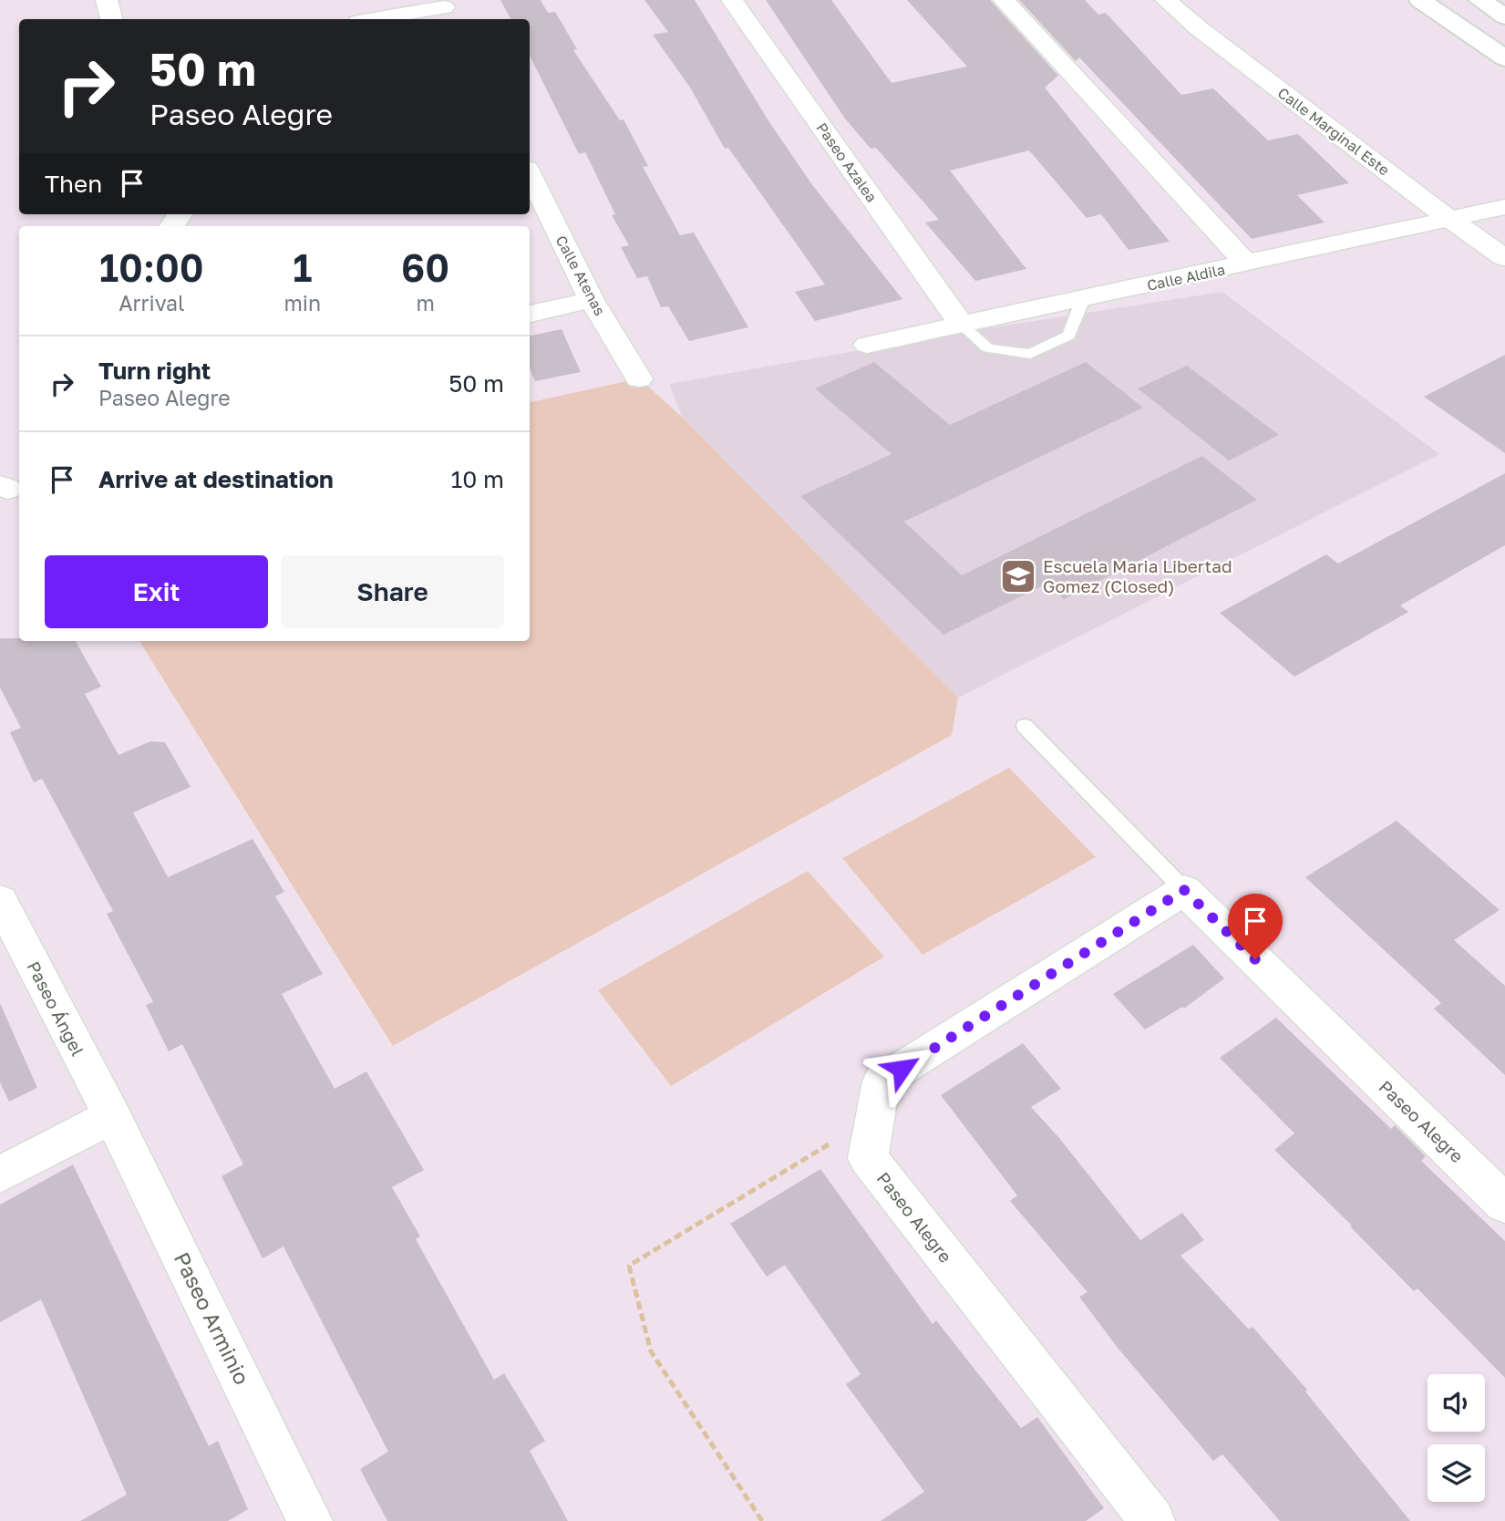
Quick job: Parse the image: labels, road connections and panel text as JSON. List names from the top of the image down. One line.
{"streets":{"street":["Calle Marginal Este","Paseo Azalea","Calle Atenas","Calle Aldila","Paseo Ángel","Paseo Alegre","Paseo Arminio"]},"crossings":[["Calle Marginal Este","Calle Aldila"],["Paseo Azalea","Calle Aldila"],["Paseo Ángel","Paseo Arminio"]],"places":{"school or university":["Escuela Maria Libertad Gomez (Closed)"]},"page":{"turn":["50 m","Paseo Alegre"],"then":"Then","eta":["10:00","Arrival","1","min","60","m"],"list":[{"name":"Turn right","note":"Paseo Alegre","value":"50 m"},{"name":"Arrive at destination","value":"10 m"}],"buttons":["Exit","Share"]}}
